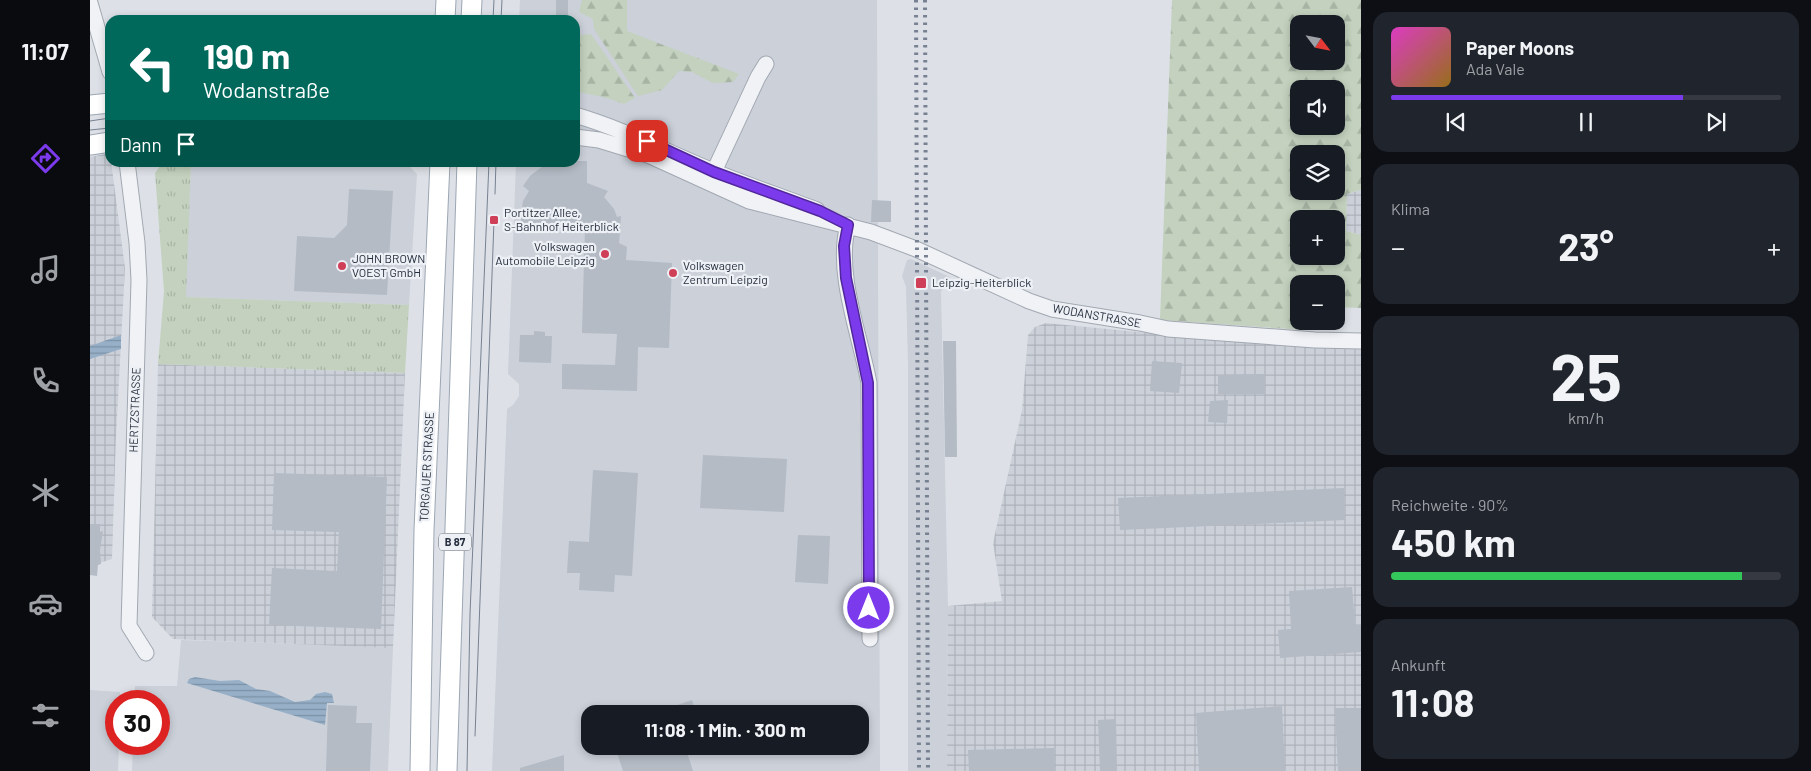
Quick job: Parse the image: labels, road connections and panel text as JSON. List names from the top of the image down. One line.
{"streets":{"main road":["TORGAUER STRASSE","B 87"],"street":["WODANSTRASSE","HERTZSTRASSE"]},"places":{"transit":["Portitzer Allee, S-Bahnhof Heiterblick","Leipzig-Heiterblick"],"other":["Volkswagen Automobile Leipzig","JOHN BROWN VOEST GmbH","Volkswagen Zentrum Leipzig"]},"north":"bottom right","page":{"tabs":"11:07","map_buttons":["+","−"],"turn":["190 m","Wodanstraße"],"song":["Paper Moons","Ada Vale"],"then":"Dann","tile":["Klima",["25","km/h"],["Reichweite · 90%","450 km"],["Ankunft","11:08"]],"heat":["−","23°","+"],"limit":"30","trip":"11:08 · 1 Min. · 300 m"}}
